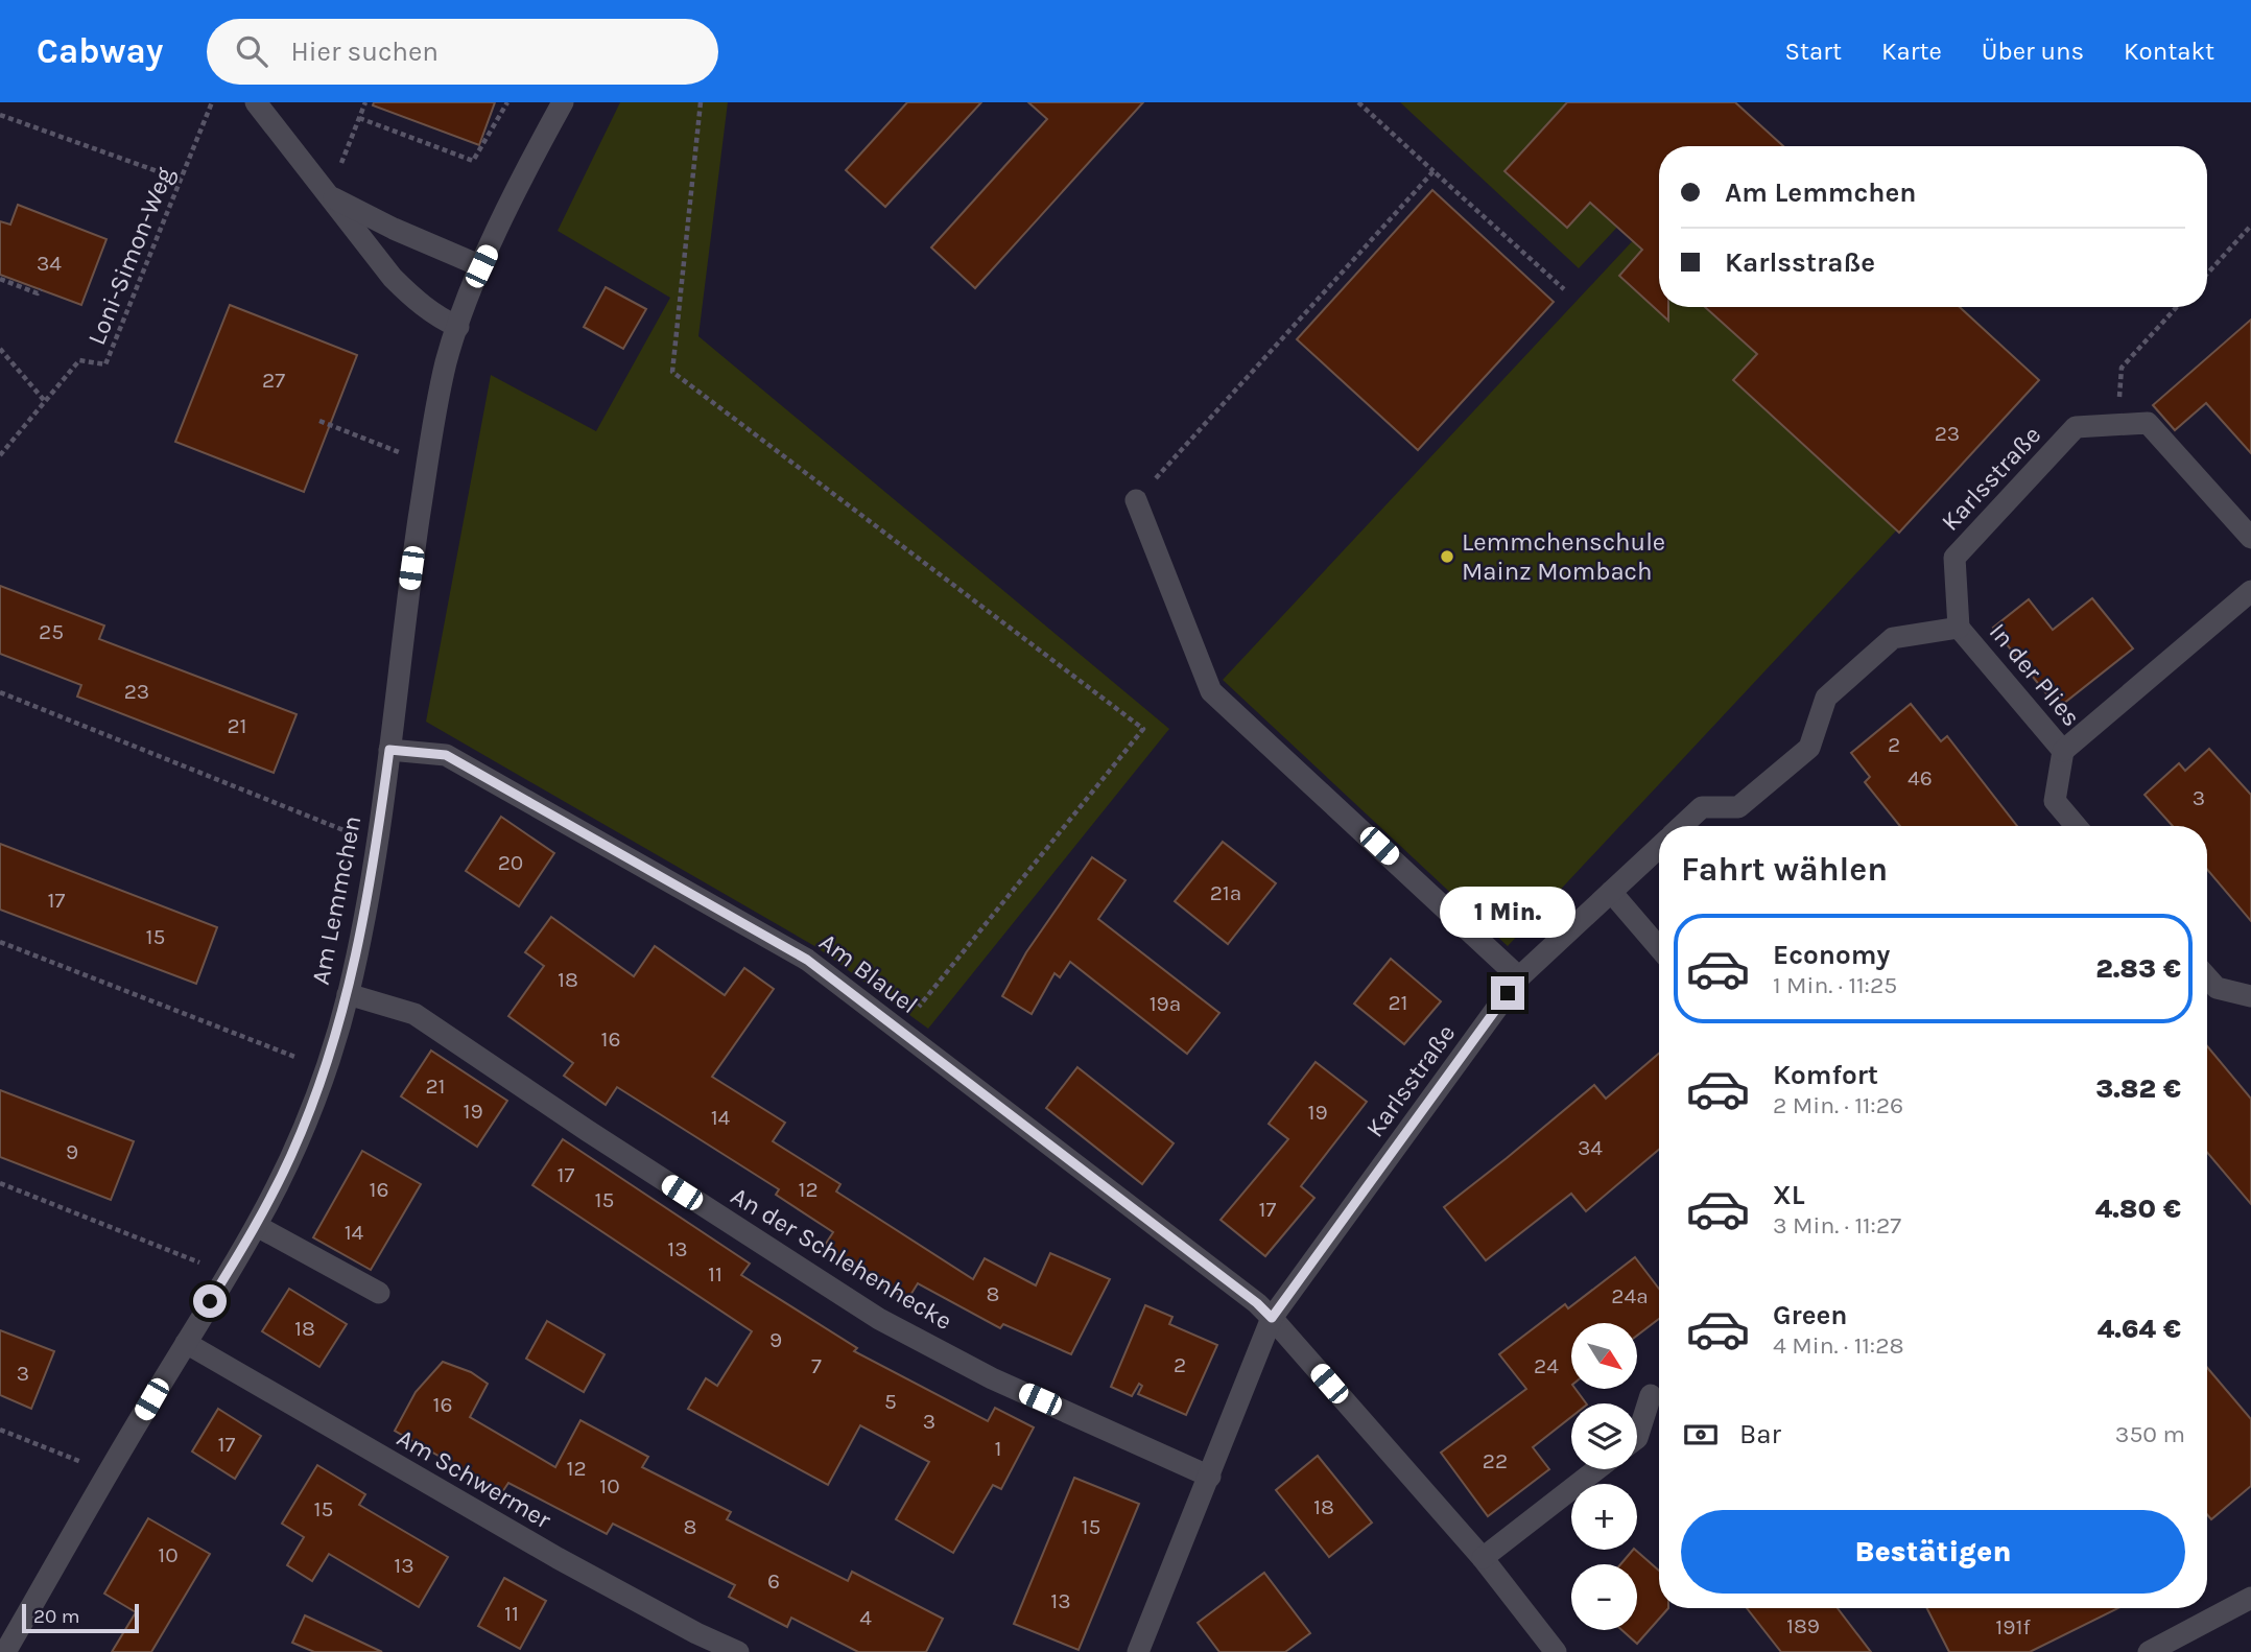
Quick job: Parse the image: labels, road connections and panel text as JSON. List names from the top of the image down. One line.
{"streets":{"street":["Karlsstraße","In der Plies","Am Lemmchen","Am Blauel","An der Schlehenhecke","Am Schwermer"],"path":["Loni-Simon-Weg"]},"crossings":[["Karlsstraße","In der Plies"],["Karlsstraße","Am Blauel"],["Karlsstraße","An der Schlehenhecke"],["Am Lemmchen","Am Blauel"],["Am Lemmchen","An der Schlehenhecke"],["Am Lemmchen","Am Schwermer"]],"places":["Lemmchenschule Mainz Mombach"],"house_numbers":["34","27","23","25","23","21","2","46","3","20","21a","17","15","18","21","19a","16","21","19","19","14","34","9","17","16","12","15","17","14","13","11","8","24a","18","9","2","7","24","3","5","16","3","17","1","22","12","10","18","15","8","15","10","13","6","13","11","4","189","191f"],"scale_bar":"20 m","north":"bottom right","page":{"header":"Cabway","search":"Hier suchen","nav":["Start","Karte","Über uns","Kontakt"],"banner":["Am Lemmchen","Karlsstraße"],"heading":"Fahrt wählen","bubble":"1 Min.","list":[{"name":"Economy","note":"1 Min. · 11:25","value":"2.83 €"},{"name":"Komfort","note":"2 Min. · 11:26","value":"3.82 €"},{"name":"XL","note":"3 Min. · 11:27","value":"4.80 €"},{"name":"Green","note":"4 Min. · 11:28","value":"4.64 €"}],"map_buttons":["+","−"],"pay":["Bar","350 m"],"buttons":"Bestätigen","scale":"20 m"}}
